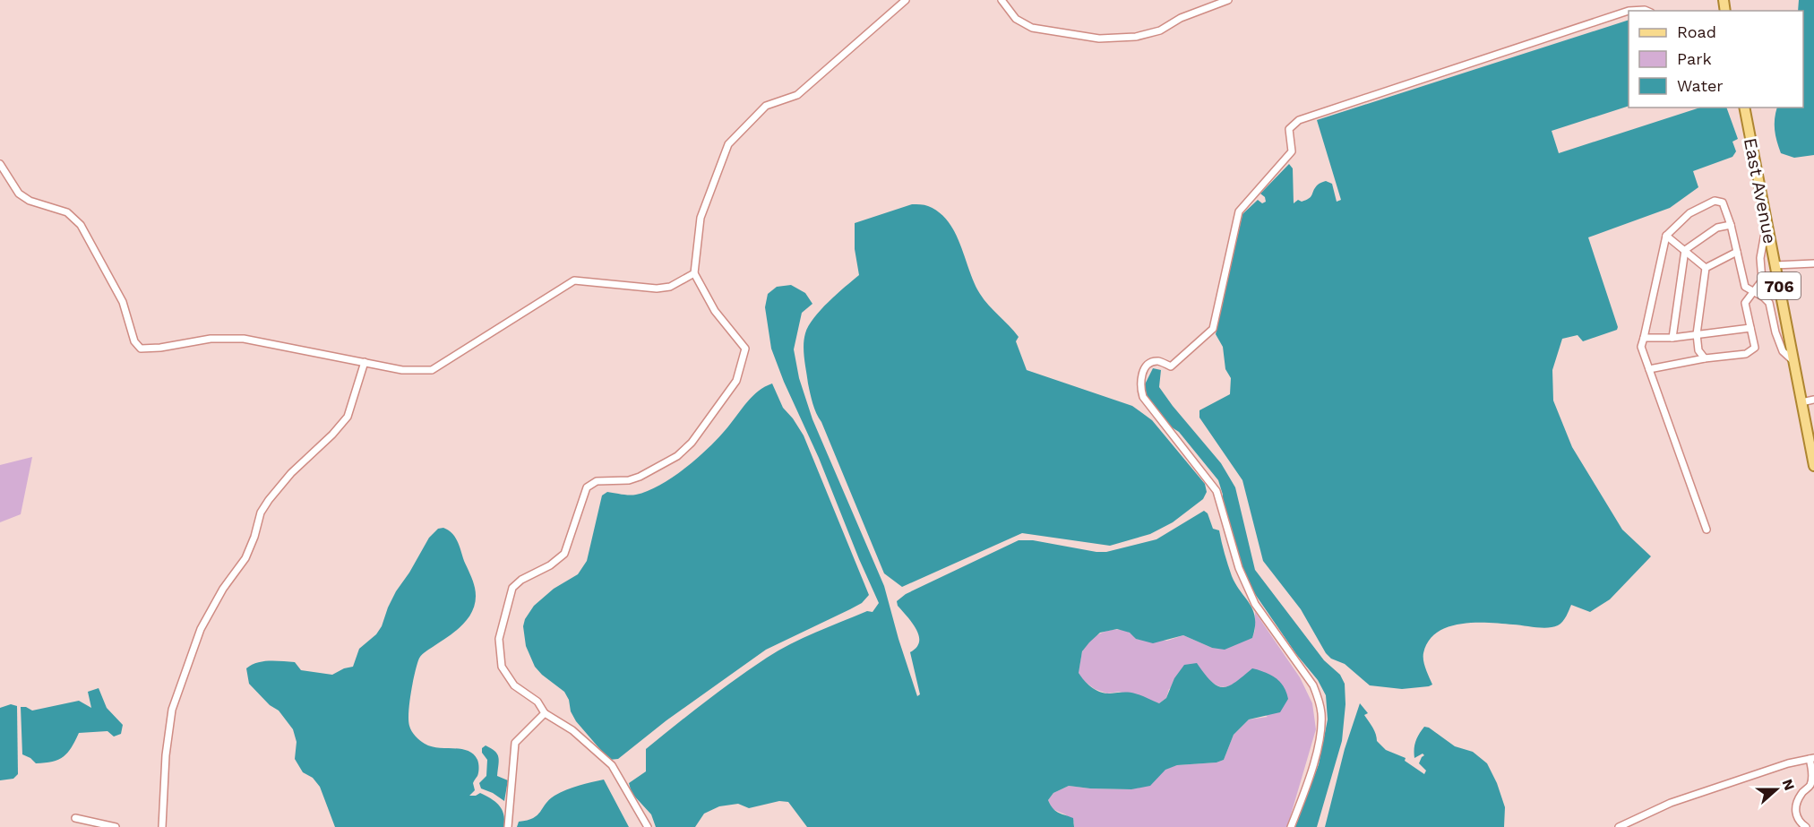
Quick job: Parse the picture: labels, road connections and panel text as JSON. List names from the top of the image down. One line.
{"streets":{"main road":["East Avenue","706"]},"legend":["Road","Park","Water"],"north":"right"}
